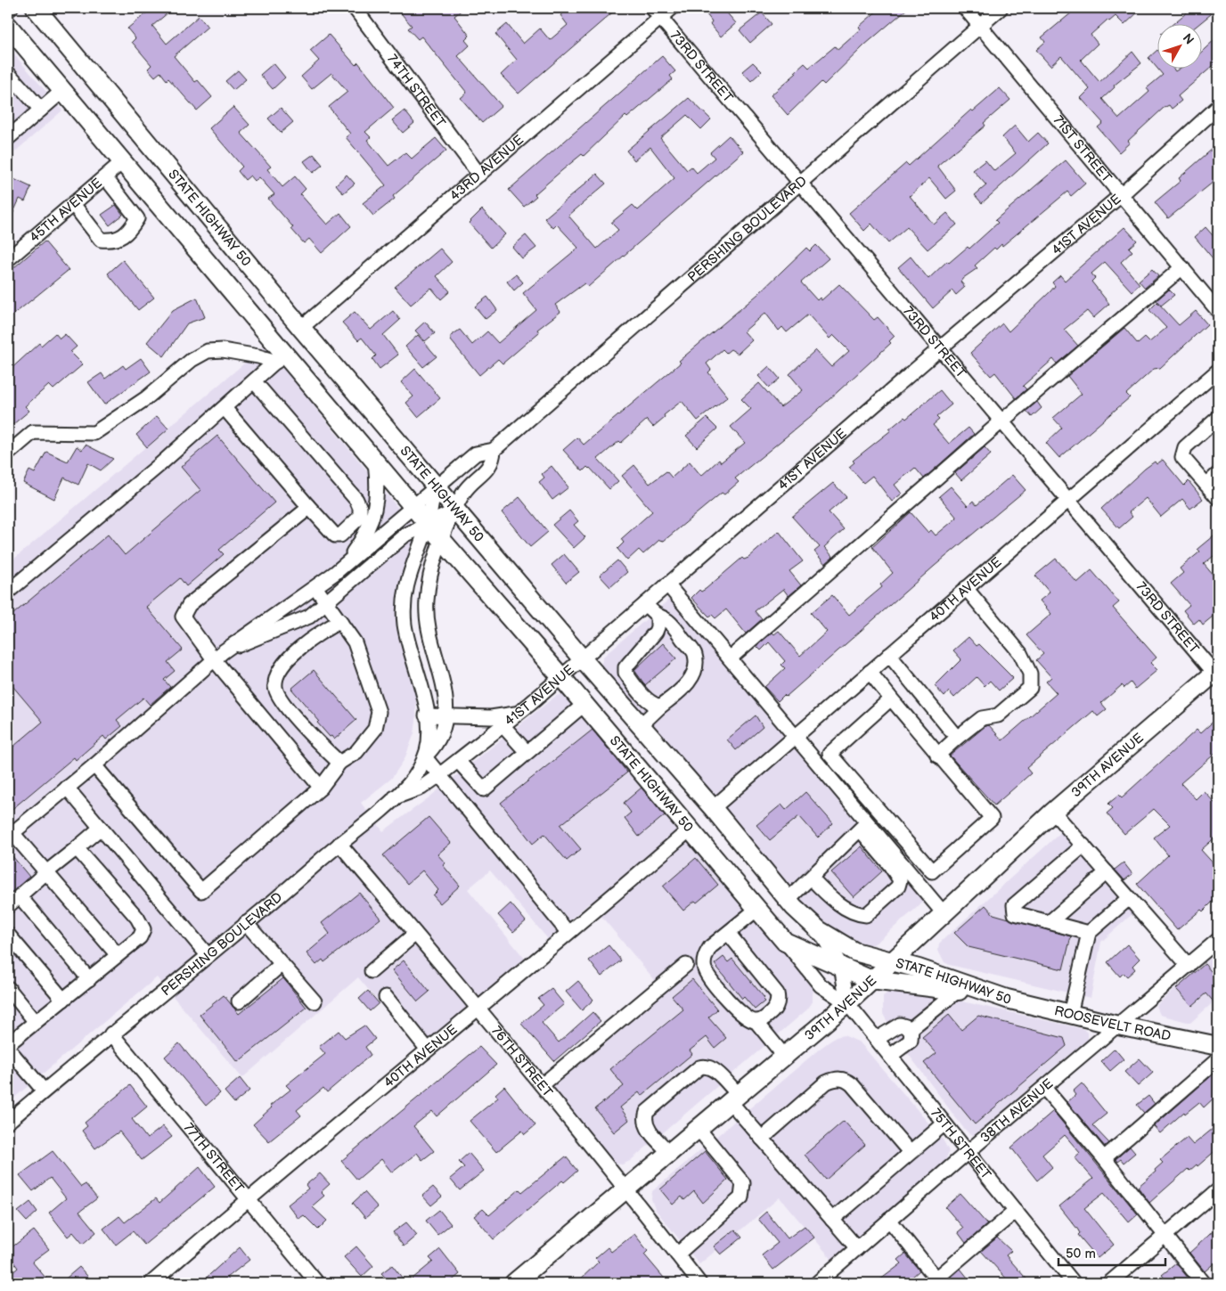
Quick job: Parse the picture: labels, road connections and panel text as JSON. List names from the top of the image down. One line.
{"streets":{"main road":["STATE HIGHWAY 50","39TH AVENUE","ROOSEVELT ROAD"],"street":["73RD STREET","74TH STREET","71ST STREET","43RD AVENUE","45TH AVENUE","41ST AVENUE","PERSHING BOULEVARD","40TH AVENUE","76TH STREET","38TH AVENUE","75TH STREET","77TH STREET"]},"crossings":[["73RD STREET","43RD AVENUE"],["73RD STREET","41ST AVENUE"],["73RD STREET","PERSHING BOULEVARD"],["73RD STREET","40TH AVENUE"],["73RD STREET","39TH AVENUE"],["74TH STREET","43RD AVENUE"],["71ST STREET","41ST AVENUE"],["71ST STREET","PERSHING BOULEVARD"],["43RD AVENUE","STATE HIGHWAY 50"],["45TH AVENUE","STATE HIGHWAY 50"],["STATE HIGHWAY 50","41ST AVENUE"],["STATE HIGHWAY 50","PERSHING BOULEVARD"],["STATE HIGHWAY 50","40TH AVENUE"],["STATE HIGHWAY 50","39TH AVENUE"],["STATE HIGHWAY 50","ROOSEVELT ROAD"],["STATE HIGHWAY 50","75TH STREET"],["41ST AVENUE","PERSHING BOULEVARD"],["PERSHING BOULEVARD","76TH STREET"],["PERSHING BOULEVARD","77TH STREET"],["40TH AVENUE","76TH STREET"],["40TH AVENUE","77TH STREET"],["39TH AVENUE","76TH STREET"],["39TH AVENUE","75TH STREET"],["ROOSEVELT ROAD","38TH AVENUE"],["38TH AVENUE","75TH STREET"]],"scale_bar":"50 m","north":"top right"}
